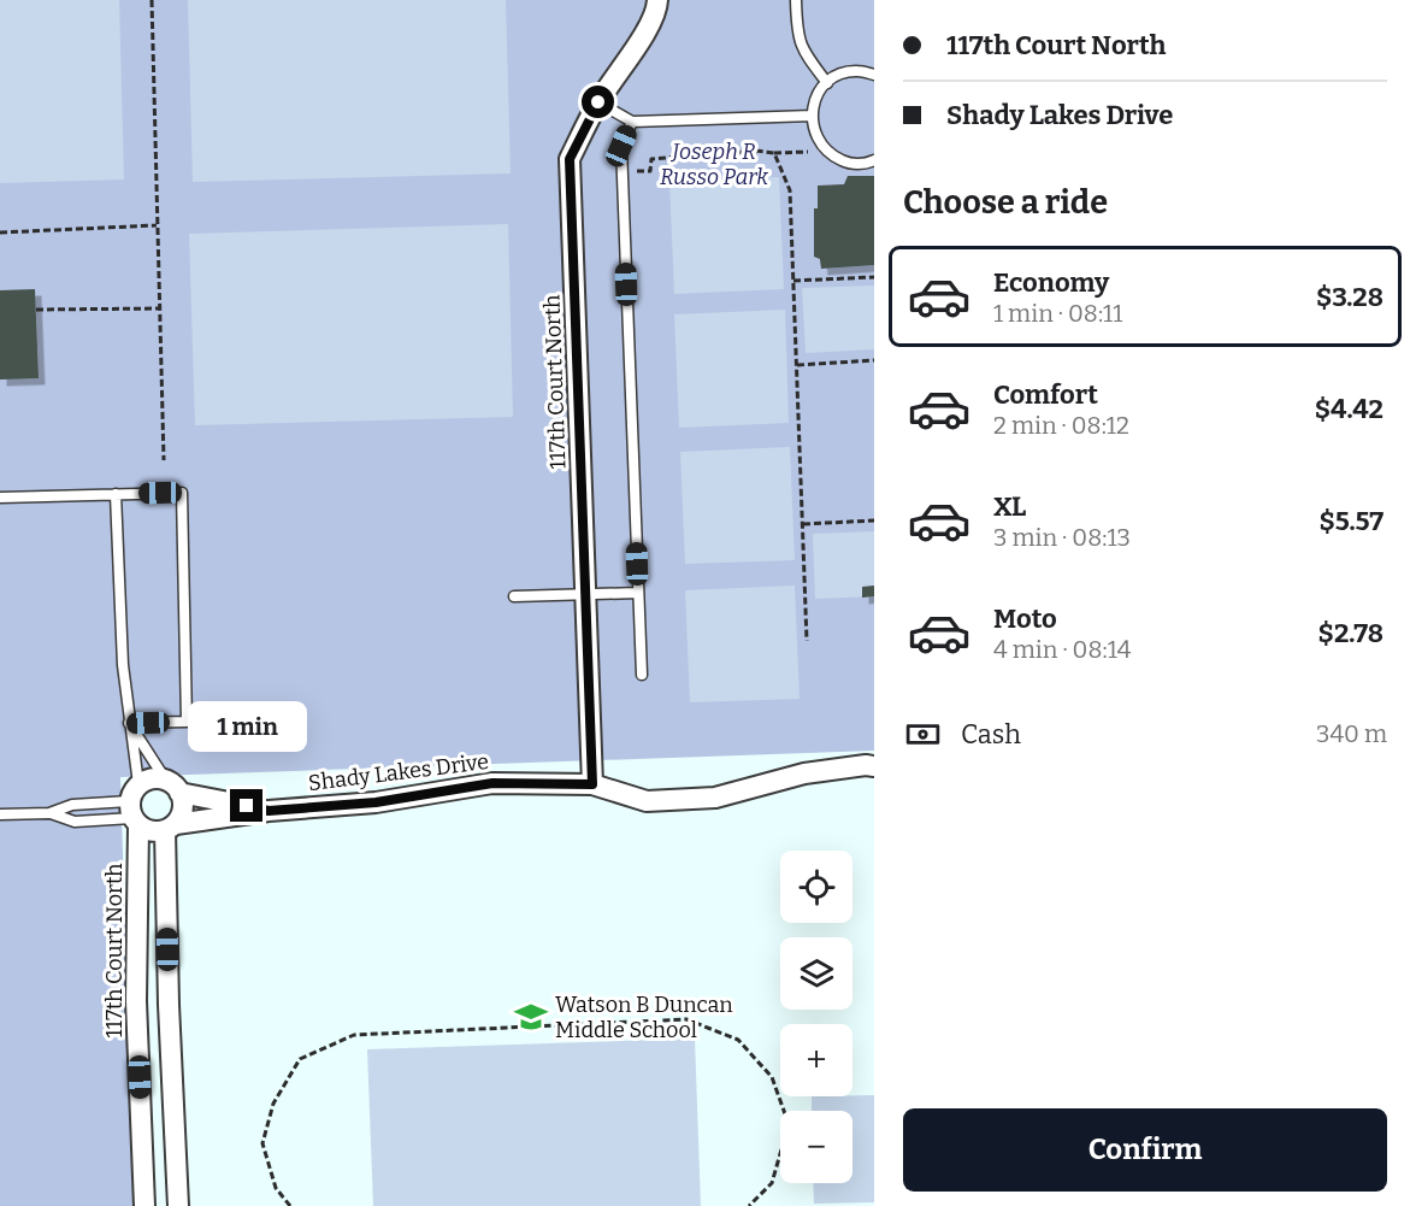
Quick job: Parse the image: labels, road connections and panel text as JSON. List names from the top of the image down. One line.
{"streets":{"street":["117th Court North","Shady Lakes Drive"]},"crossings":[["117th Court North","Shady Lakes Drive"]],"parks":["Joseph R Russo Park"],"places":{"school or university":["Watson B Duncan Middle School"]},"page":{"banner":["117th Court North","Shady Lakes Drive"],"heading":"Choose a ride","list":[{"name":"Economy","note":"1 min · 08:11","value":"$3.28"},{"name":"Comfort","note":"2 min · 08:12","value":"$4.42"},{"name":"XL","note":"3 min · 08:13","value":"$5.57"},{"name":"Moto","note":"4 min · 08:14","value":"$2.78"}],"pay":["Cash","340 m"],"bubble":"1 min","map_buttons":["+","−"],"buttons":"Confirm"}}
